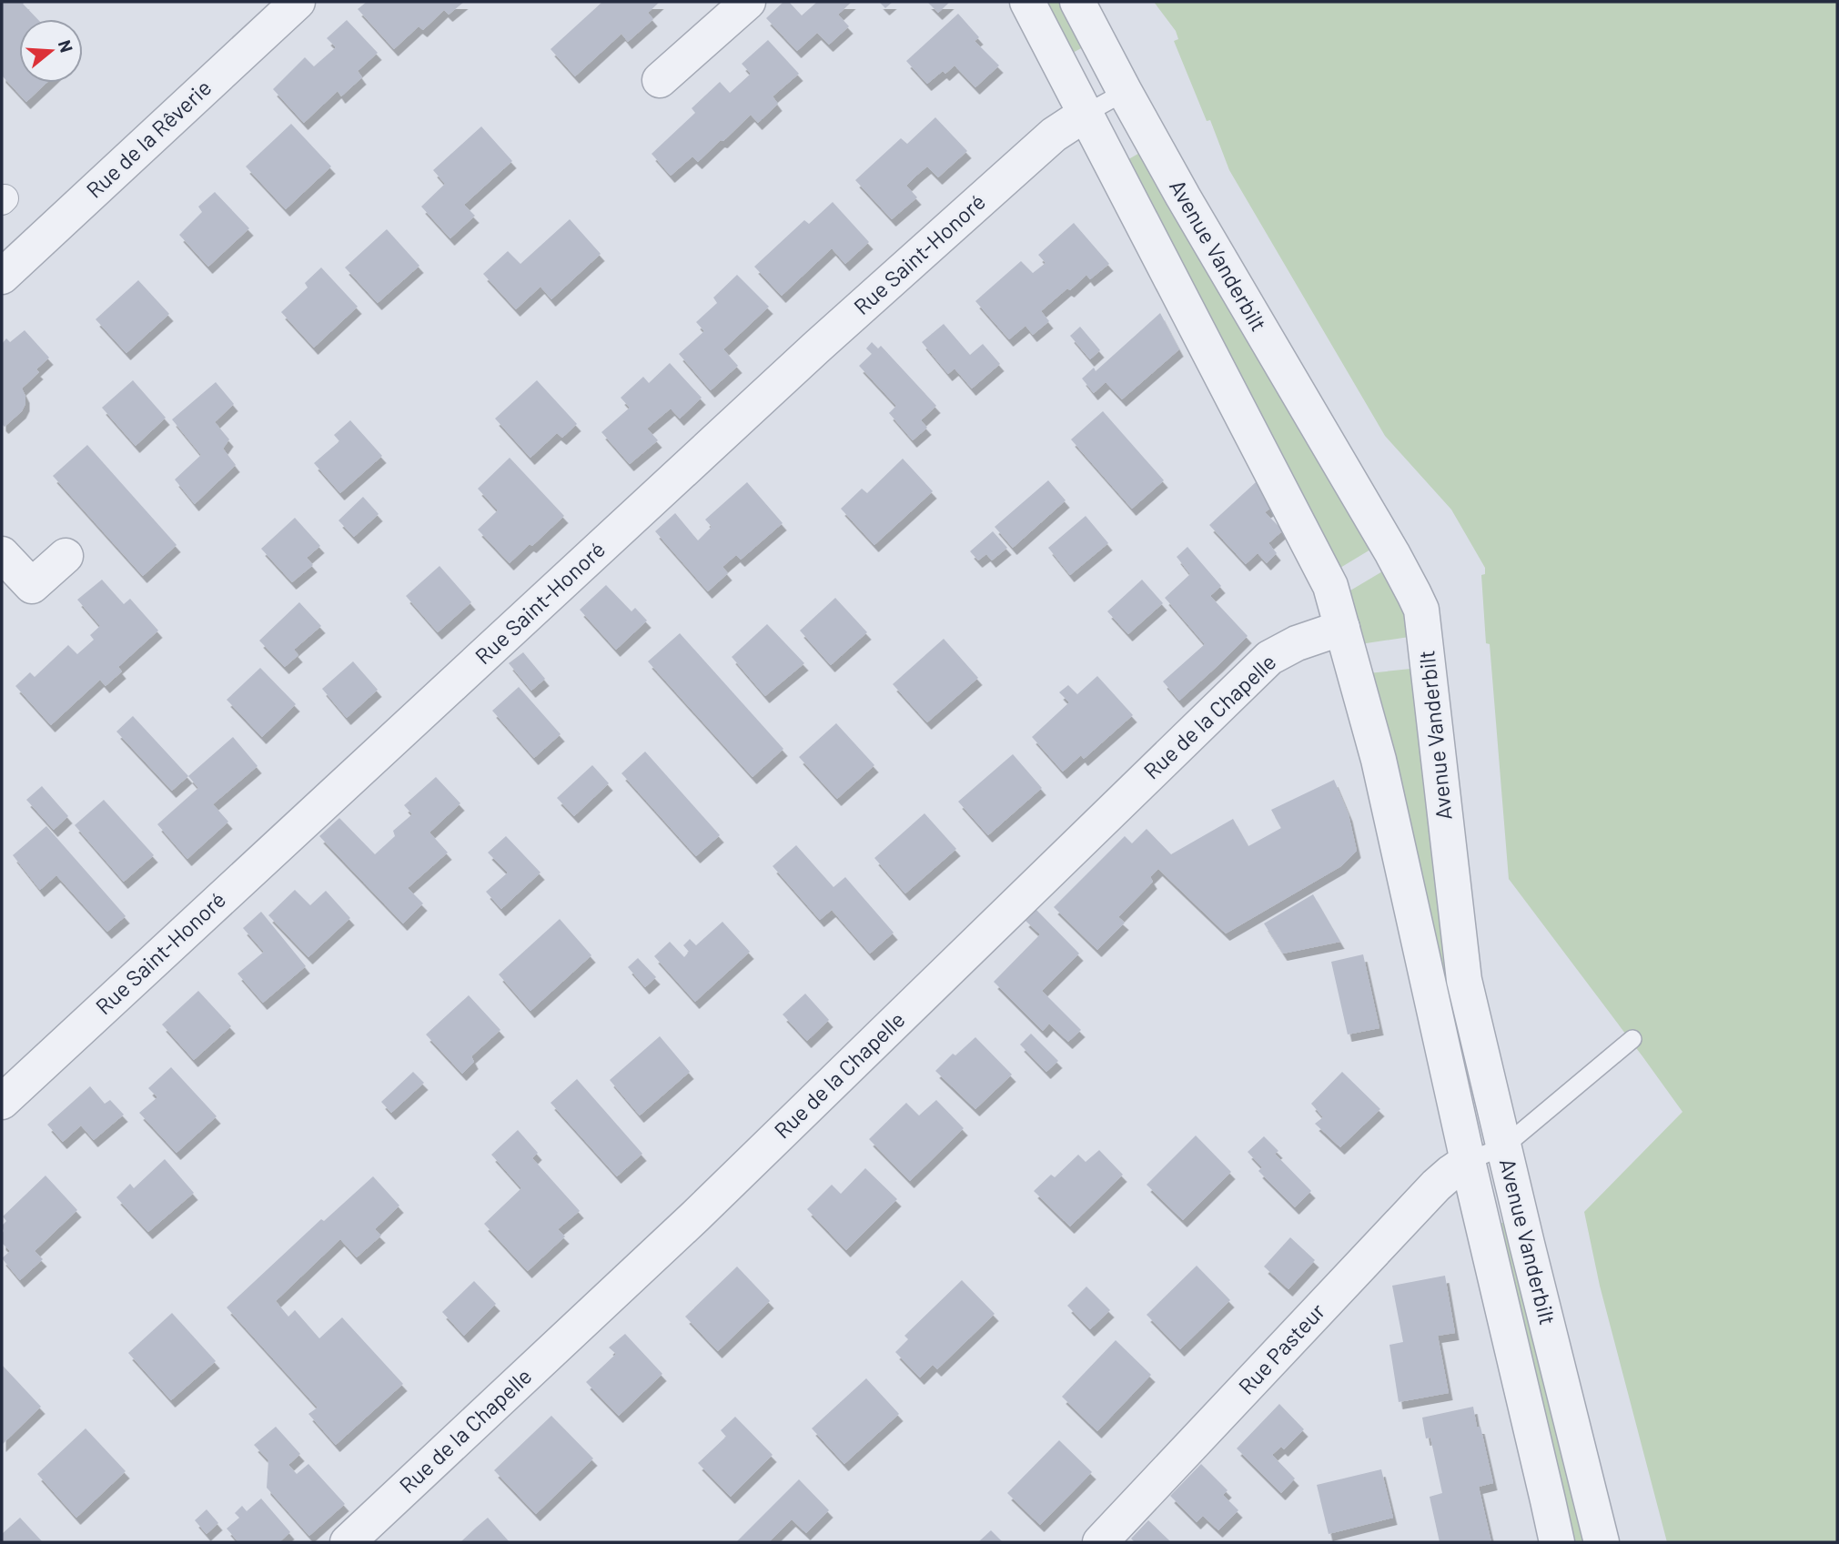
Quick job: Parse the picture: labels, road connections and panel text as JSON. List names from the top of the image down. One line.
{"streets":{"street":["Rue de la Rêverie","Rue Saint-Honoré","Avenue Vanderbilt","Rue de la Chapelle","Rue Pasteur"]},"crossings":[["Rue Saint-Honoré","Avenue Vanderbilt"],["Avenue Vanderbilt","Rue de la Chapelle"],["Avenue Vanderbilt","Rue Pasteur"]],"north":"right"}
